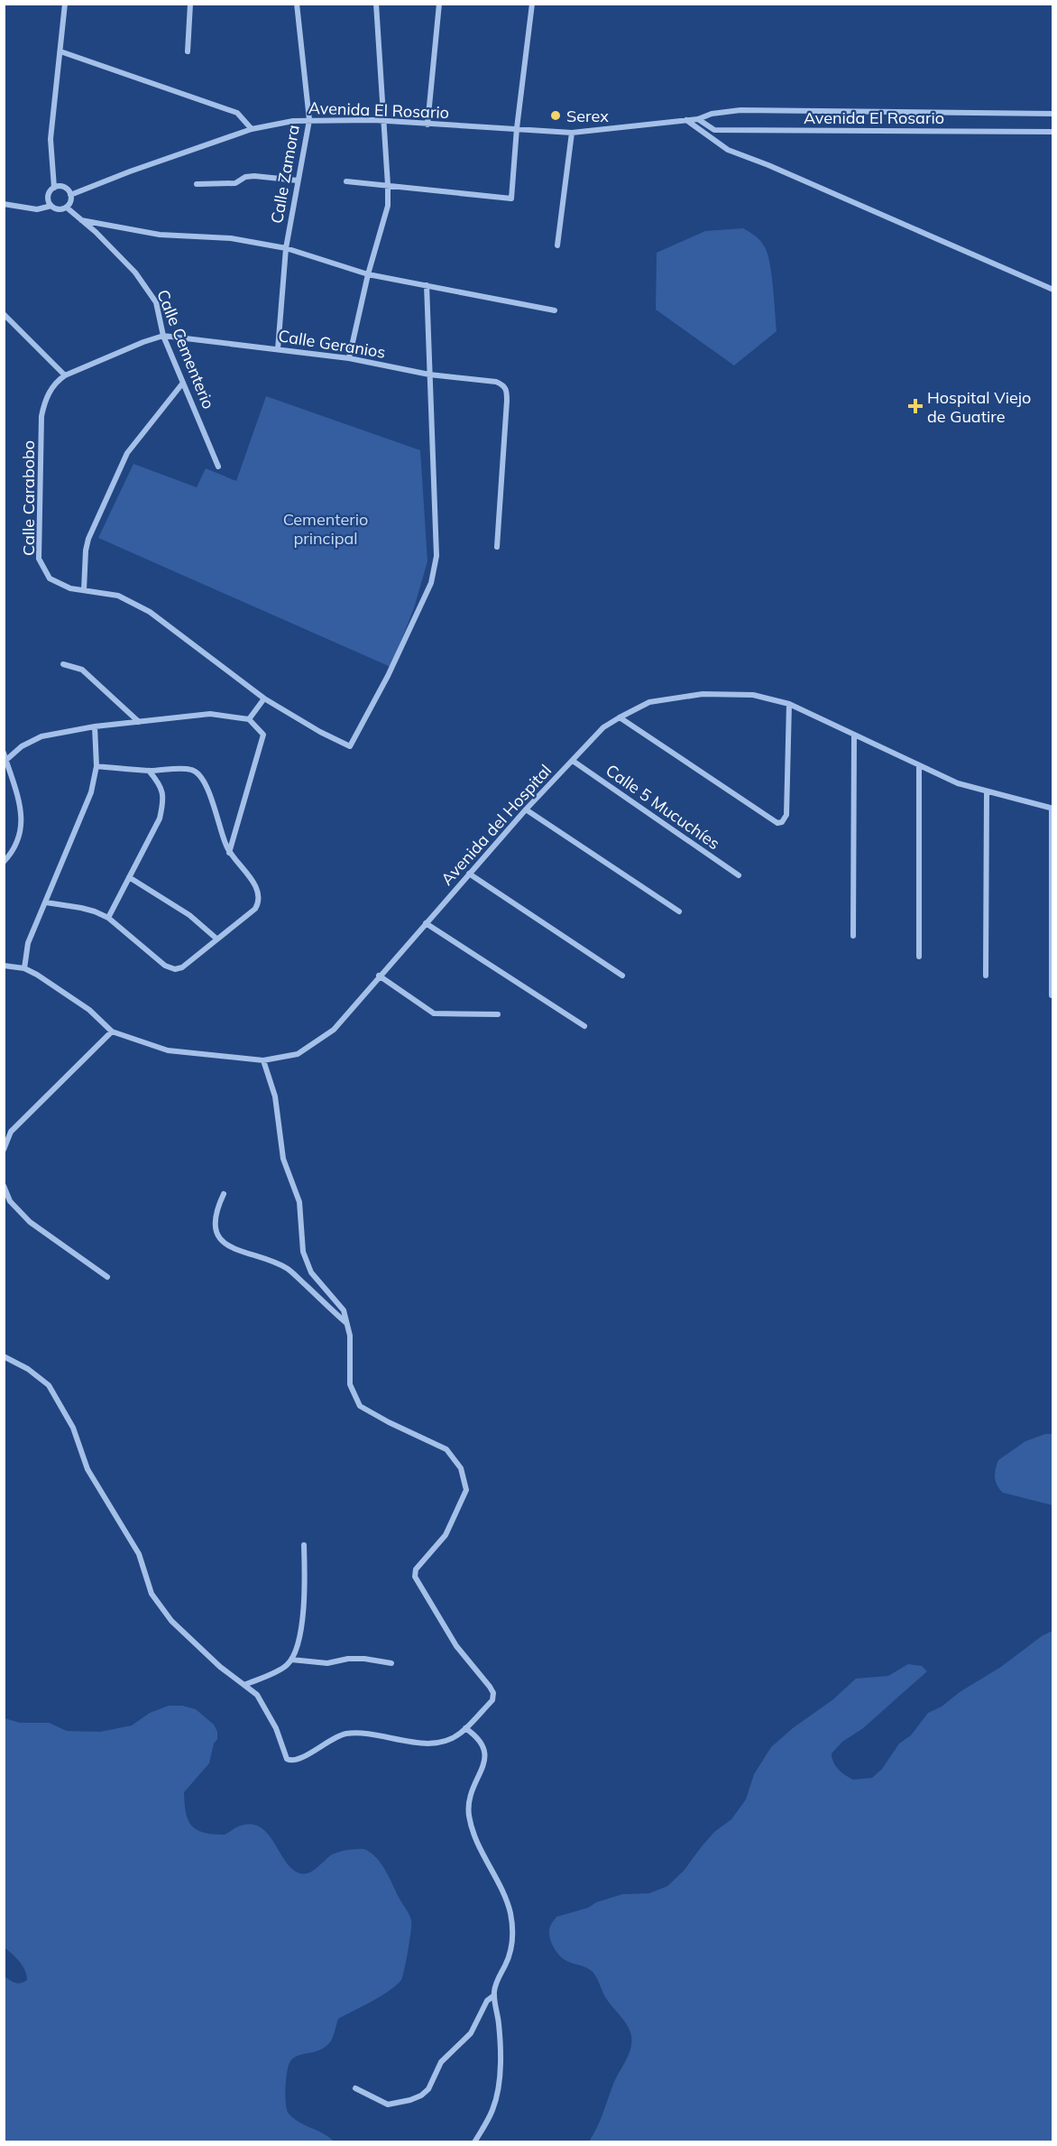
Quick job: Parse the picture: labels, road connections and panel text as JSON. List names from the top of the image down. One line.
{"streets":{"street":["Avenida El Rosario","Calle Zamora","Calle Geranios","Calle Cementerio","Calle Carabobo","Calle 5 Mucuchíes","Avenida del Hospital"]},"crossings":[["Avenida El Rosario","Calle Zamora"],["Avenida El Rosario","Calle Cementerio"],["Calle Zamora","Calle Geranios"],["Calle Geranios","Calle Cementerio"],["Calle Geranios","Calle Carabobo"],["Calle Cementerio","Calle Carabobo"],["Calle 5 Mucuchíes","Avenida del Hospital"]],"parks":["Cementerio principal"],"places":{"other":["Serex"],"health":["Hospital Viejo de Guatire"]}}
